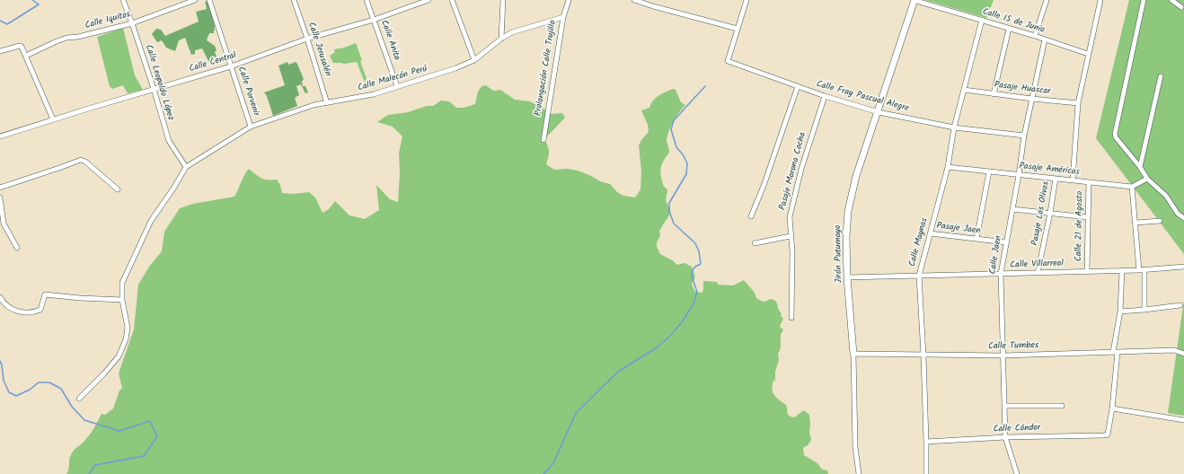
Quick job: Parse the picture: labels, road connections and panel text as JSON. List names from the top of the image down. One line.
{"streets":{"street":["Calle Iquitos","Calle 15 de Junio","Calle Anita","Calle Jerusalén","Calle Central","Prolongación Calle Trujillo","Calle Malecón Perú","Calle Leopoldo López","Pasaje Huascar","Calle Porvenir","Calle Fray Pascual Alegre","Pasaje Américas","Pasaje Morona Cocha","Pasaje Los Olivos","Calle 21 de Agosto","Pasaje Jaen","Calle Maynas","Jirón Putumayo","Calle Jaen","Calle Villarreal","Calle Tumbes","Calle Cóndor"]},"crossings":[["Calle Iquitos","Calle Leopoldo López"],["Calle 15 de Junio","Calle Maynas"],["Calle 15 de Junio","Jirón Putumayo"],["Calle 15 de Junio","Calle Jaen"],["Calle Anita","Calle Central"],["Calle Anita","Calle Malecón Perú"],["Calle Jerusalén","Calle Central"],["Calle Jerusalén","Calle Malecón Perú"],["Calle Central","Calle Leopoldo López"],["Calle Central","Calle Porvenir"],["Prolongación Calle Trujillo","Calle Malecón Perú"],["Calle Malecón Perú","Calle Leopoldo López"],["Calle Malecón Perú","Calle Porvenir"],["Pasaje Huascar","Calle Maynas"],["Pasaje Huascar","Calle Jaen"],["Calle Fray Pascual Alegre","Pasaje Morona Cocha"],["Calle Fray Pascual Alegre","Calle Maynas"],["Calle Fray Pascual Alegre","Jirón Putumayo"],["Calle Fray Pascual Alegre","Calle Jaen"],["Pasaje Américas","Pasaje Los Olivos"],["Pasaje Américas","Calle 21 de Agosto"],["Pasaje Américas","Calle Maynas"],["Pasaje Américas","Calle Jaen"],["Pasaje Los Olivos","Calle Villarreal"],["Calle 21 de Agosto","Calle Villarreal"],["Pasaje Jaen","Calle Maynas"],["Pasaje Jaen","Calle Jaen"],["Calle Maynas","Calle Villarreal"],["Calle Maynas","Calle Tumbes"],["Calle Maynas","Calle Cóndor"],["Jirón Putumayo","Calle Villarreal"],["Jirón Putumayo","Calle Tumbes"],["Calle Jaen","Calle Villarreal"],["Calle Jaen","Calle Tumbes"],["Calle Jaen","Calle Cóndor"]]}
